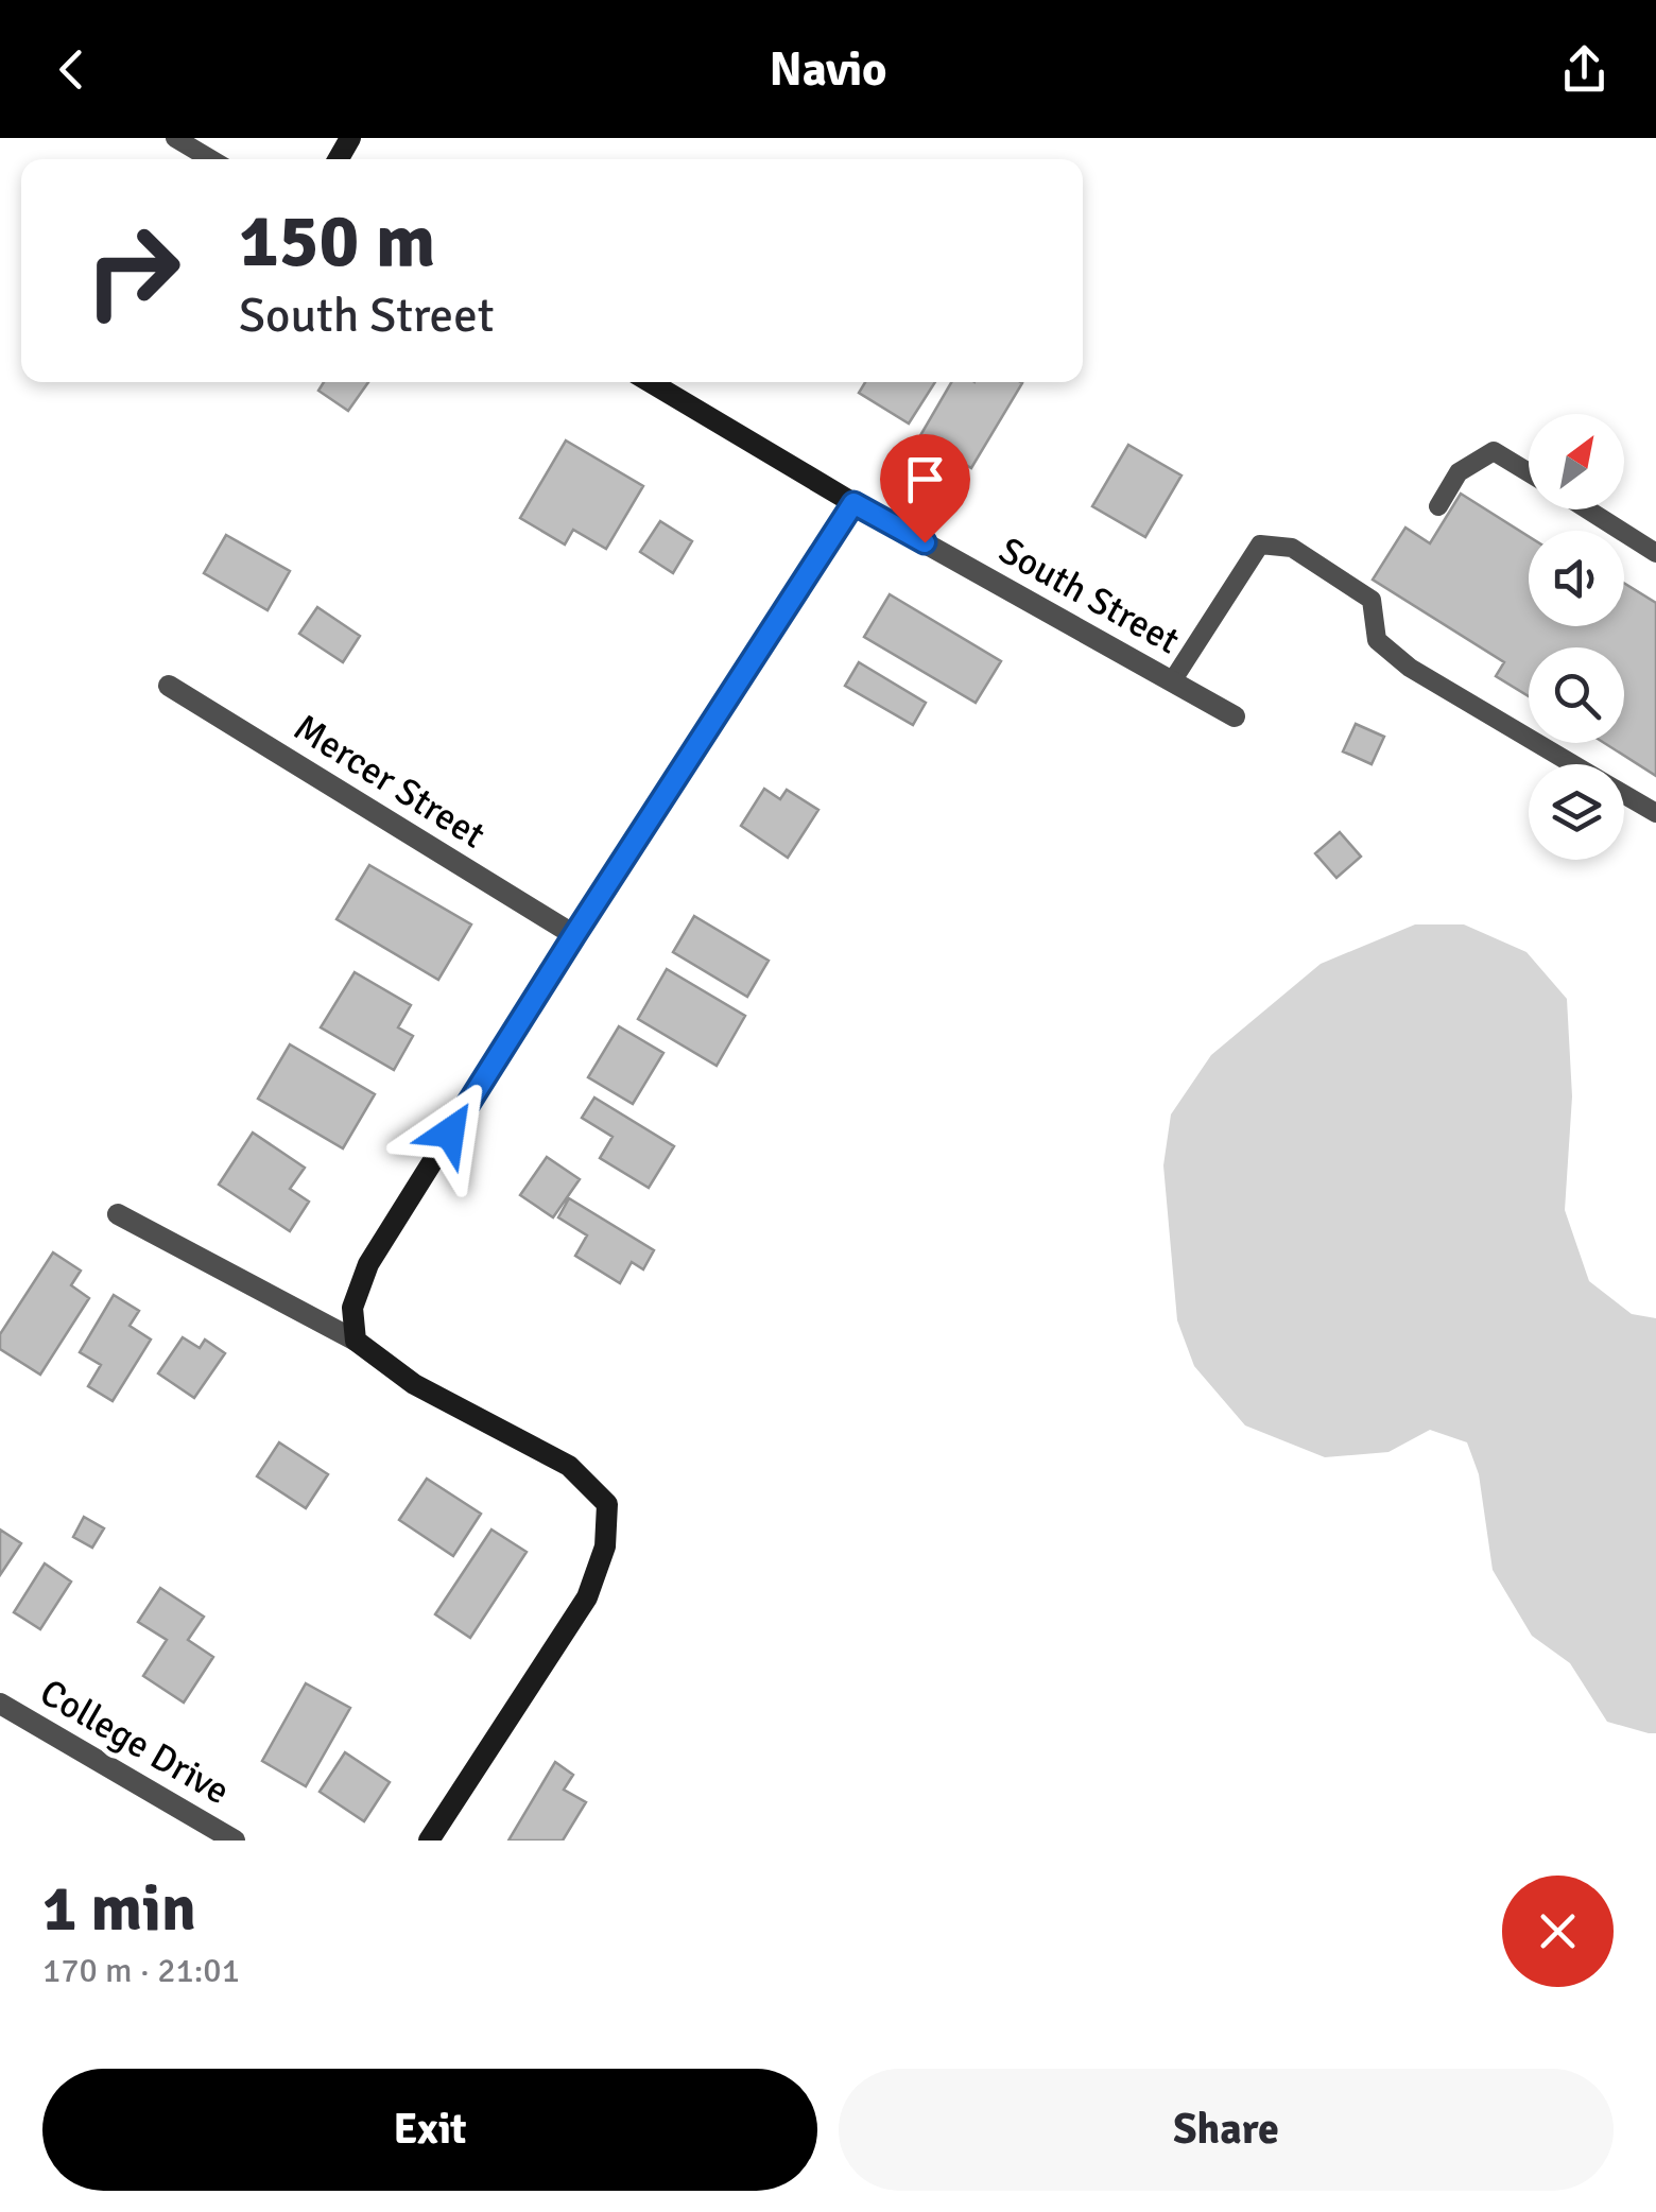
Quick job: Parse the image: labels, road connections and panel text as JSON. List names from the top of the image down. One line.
{"streets":{"street":["South Street","Mercer Street","College Drive"]},"north":"top right","page":{"header":"Navio","turn":["150 m","South Street"],"heading":["1 min","170 m · 21:01"],"buttons":["Exit","Share"]}}
